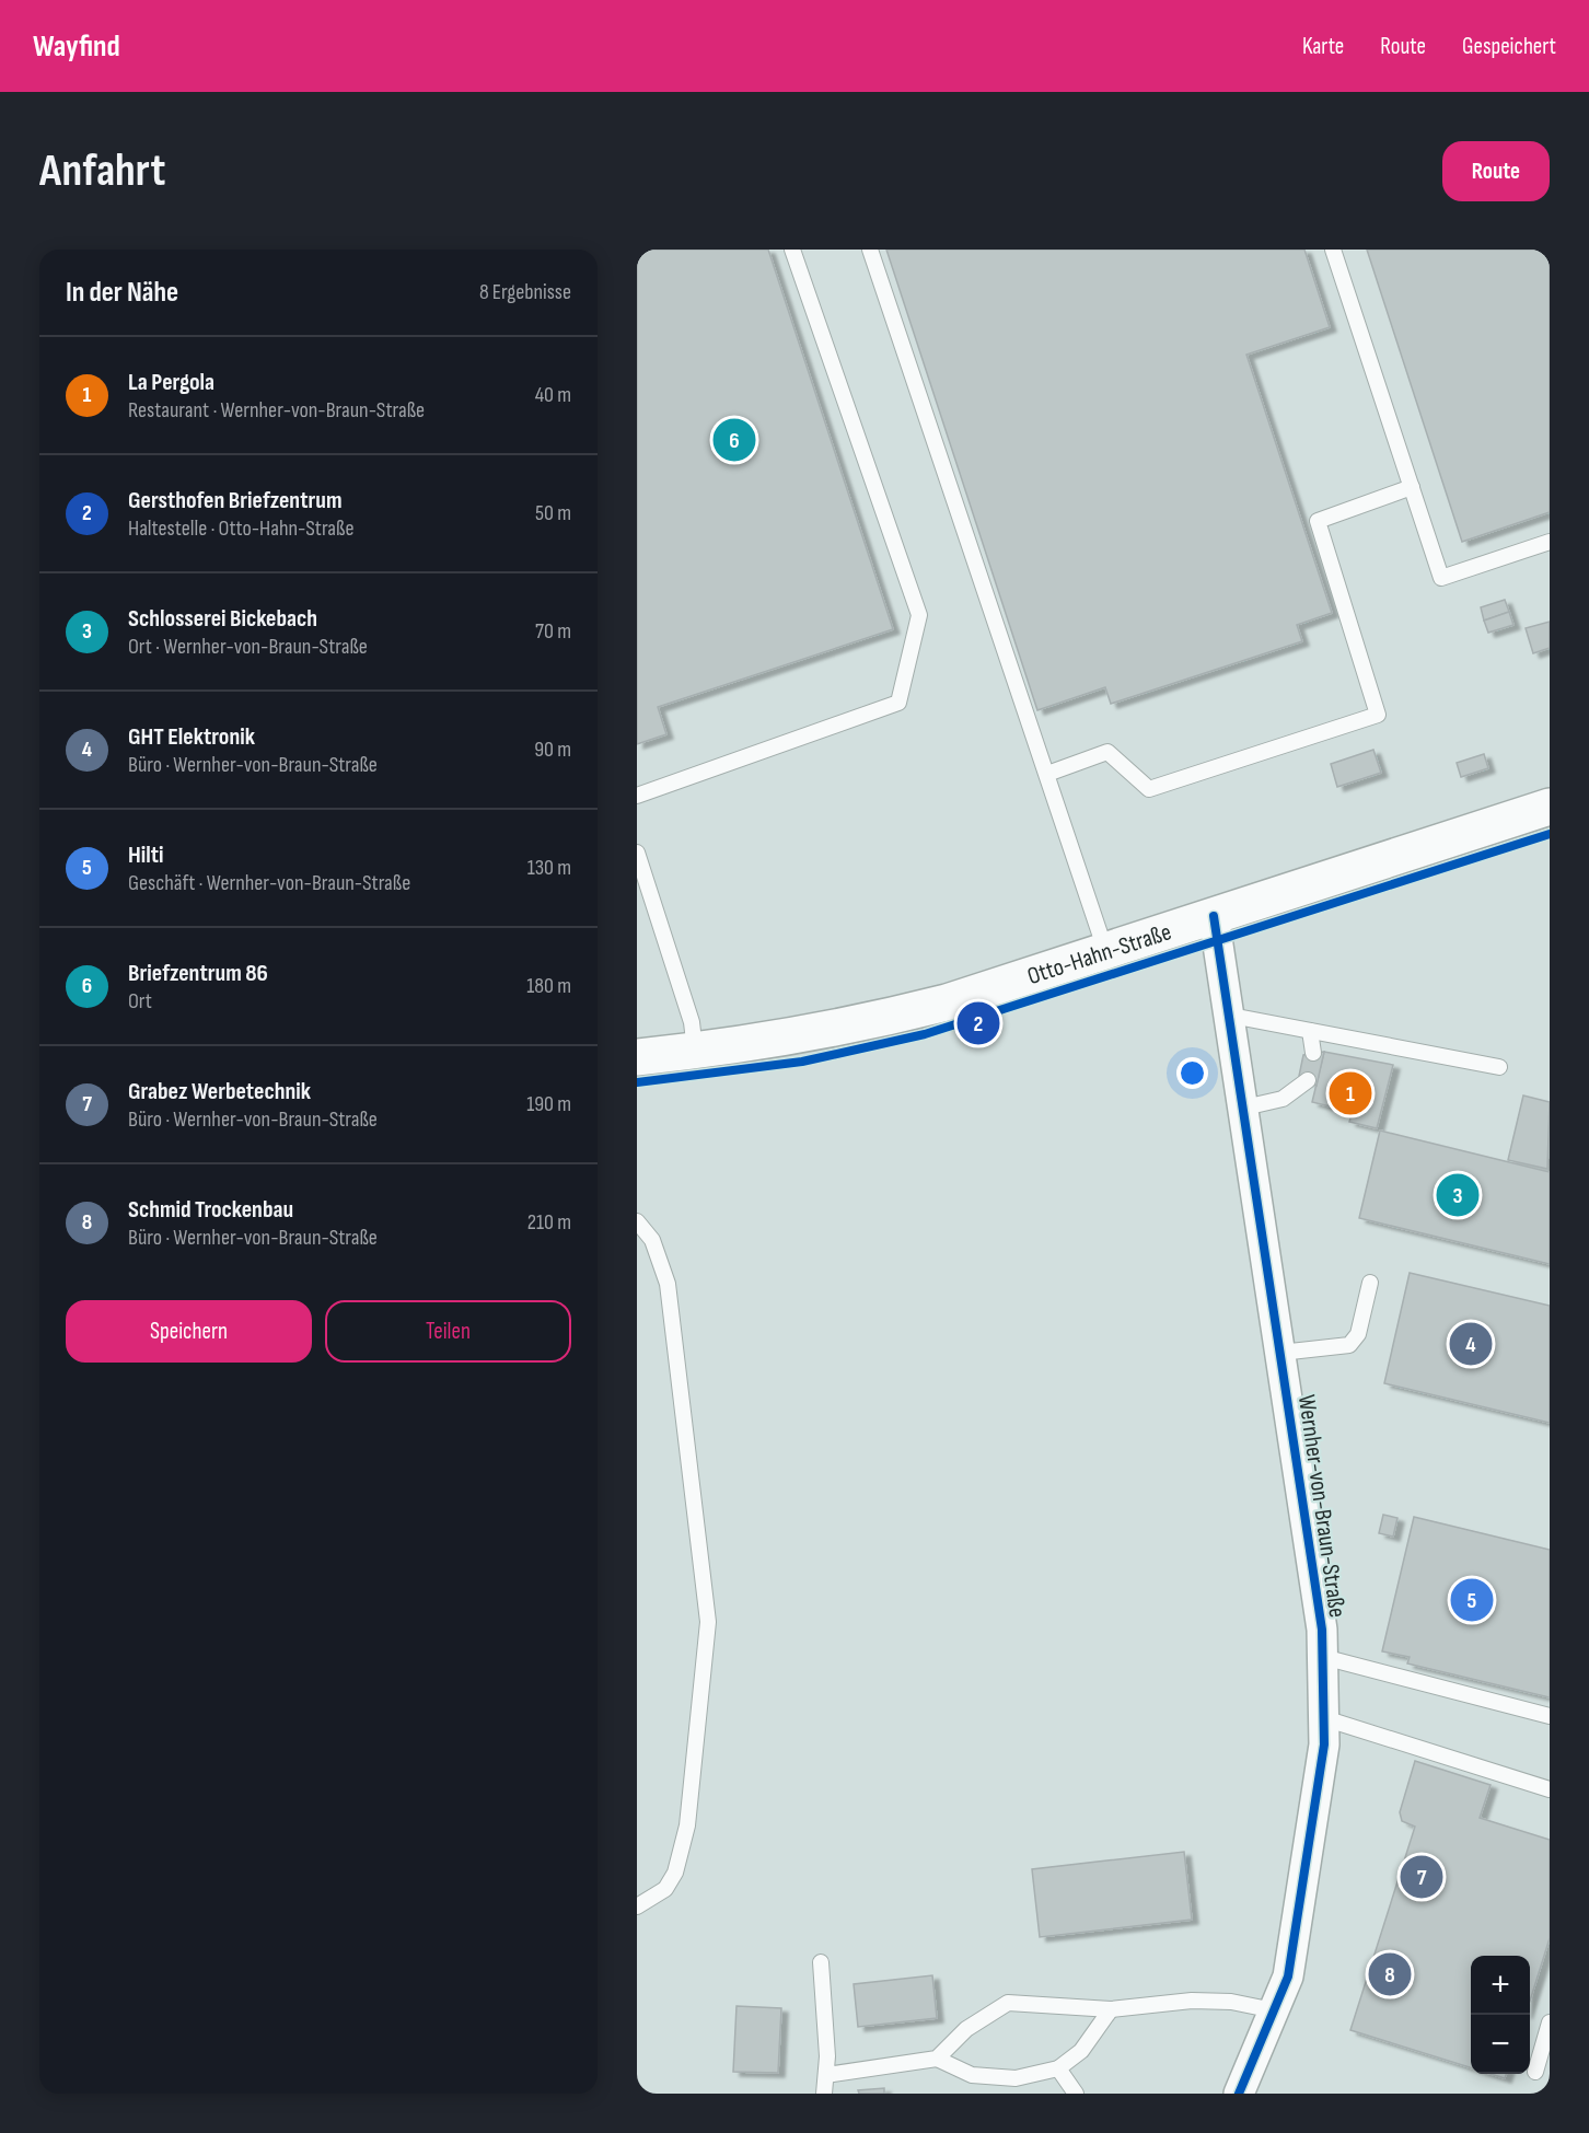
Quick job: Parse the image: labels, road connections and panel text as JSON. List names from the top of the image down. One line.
{"streets":{"street":["Otto-Hahn-Straße","Wernher-von-Braun-Straße"]},"crossings":[["Otto-Hahn-Straße","Wernher-von-Braun-Straße"]],"page":{"header":"Wayfind","nav":["Karte","Route","Gespeichert"],"buttons":["Route",["Speichern","Teilen"]],"title":"Anfahrt","heading":["In der Nähe","8 Ergebnisse"],"list":[{"mark":"1","name":"La Pergola","note":"Restaurant · Wernher-von-Braun-Straße","value":"40 m"},{"mark":"2","name":"Gersthofen Briefzentrum","note":"Haltestelle · Otto-Hahn-Straße","value":"50 m"},{"mark":"3","name":"Schlosserei Bickebach","note":"Ort · Wernher-von-Braun-Straße","value":"70 m"},{"mark":"4","name":"GHT Elektronik","note":"Büro · Wernher-von-Braun-Straße","value":"90 m"},{"mark":"5","name":"Hilti","note":"Geschäft · Wernher-von-Braun-Straße","value":"130 m"},{"mark":"6","name":"Briefzentrum 86","note":"Ort","value":"180 m"},{"mark":"7","name":"Grabez Werbetechnik","note":"Büro · Wernher-von-Braun-Straße","value":"190 m"},{"mark":"8","name":"Schmid Trockenbau","note":"Büro · Wernher-von-Braun-Straße","value":"210 m"}],"pins":["6","2","1","3","4","5","7","8"],"map_buttons":["+","−"]}}
